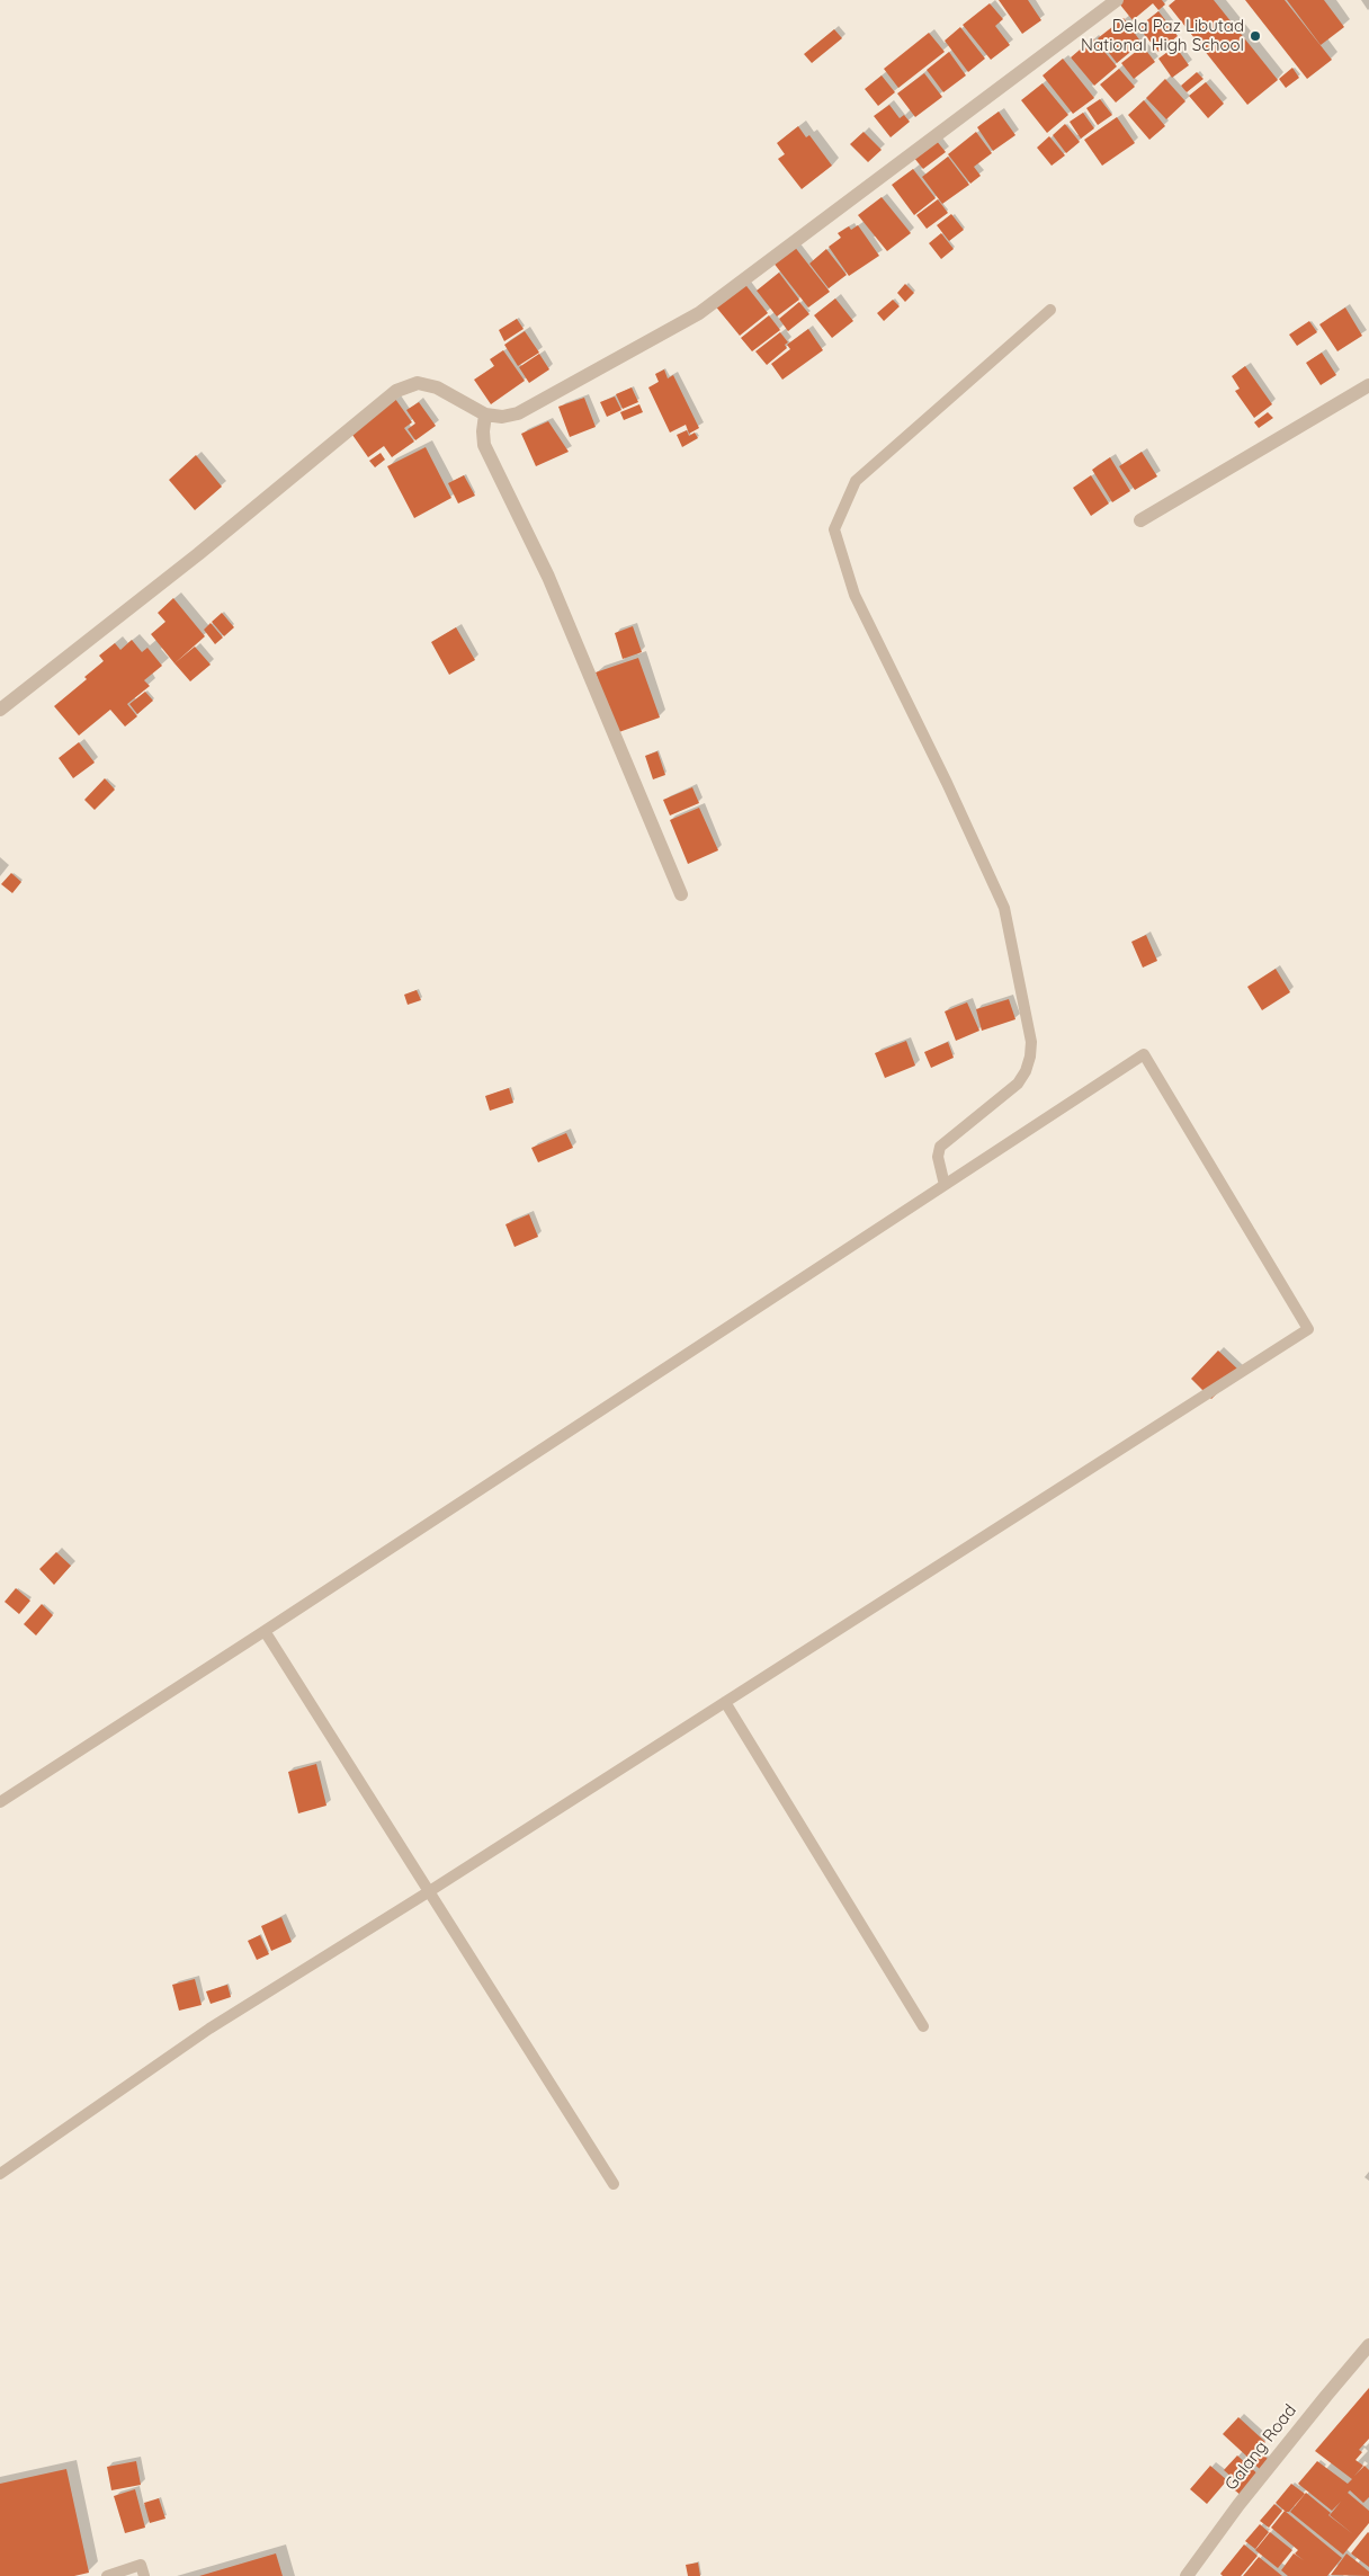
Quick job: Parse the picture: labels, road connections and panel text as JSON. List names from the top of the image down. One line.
{"streets":{"street":["Galang Road"]},"places":["Dela Paz Libutad National High School"]}
